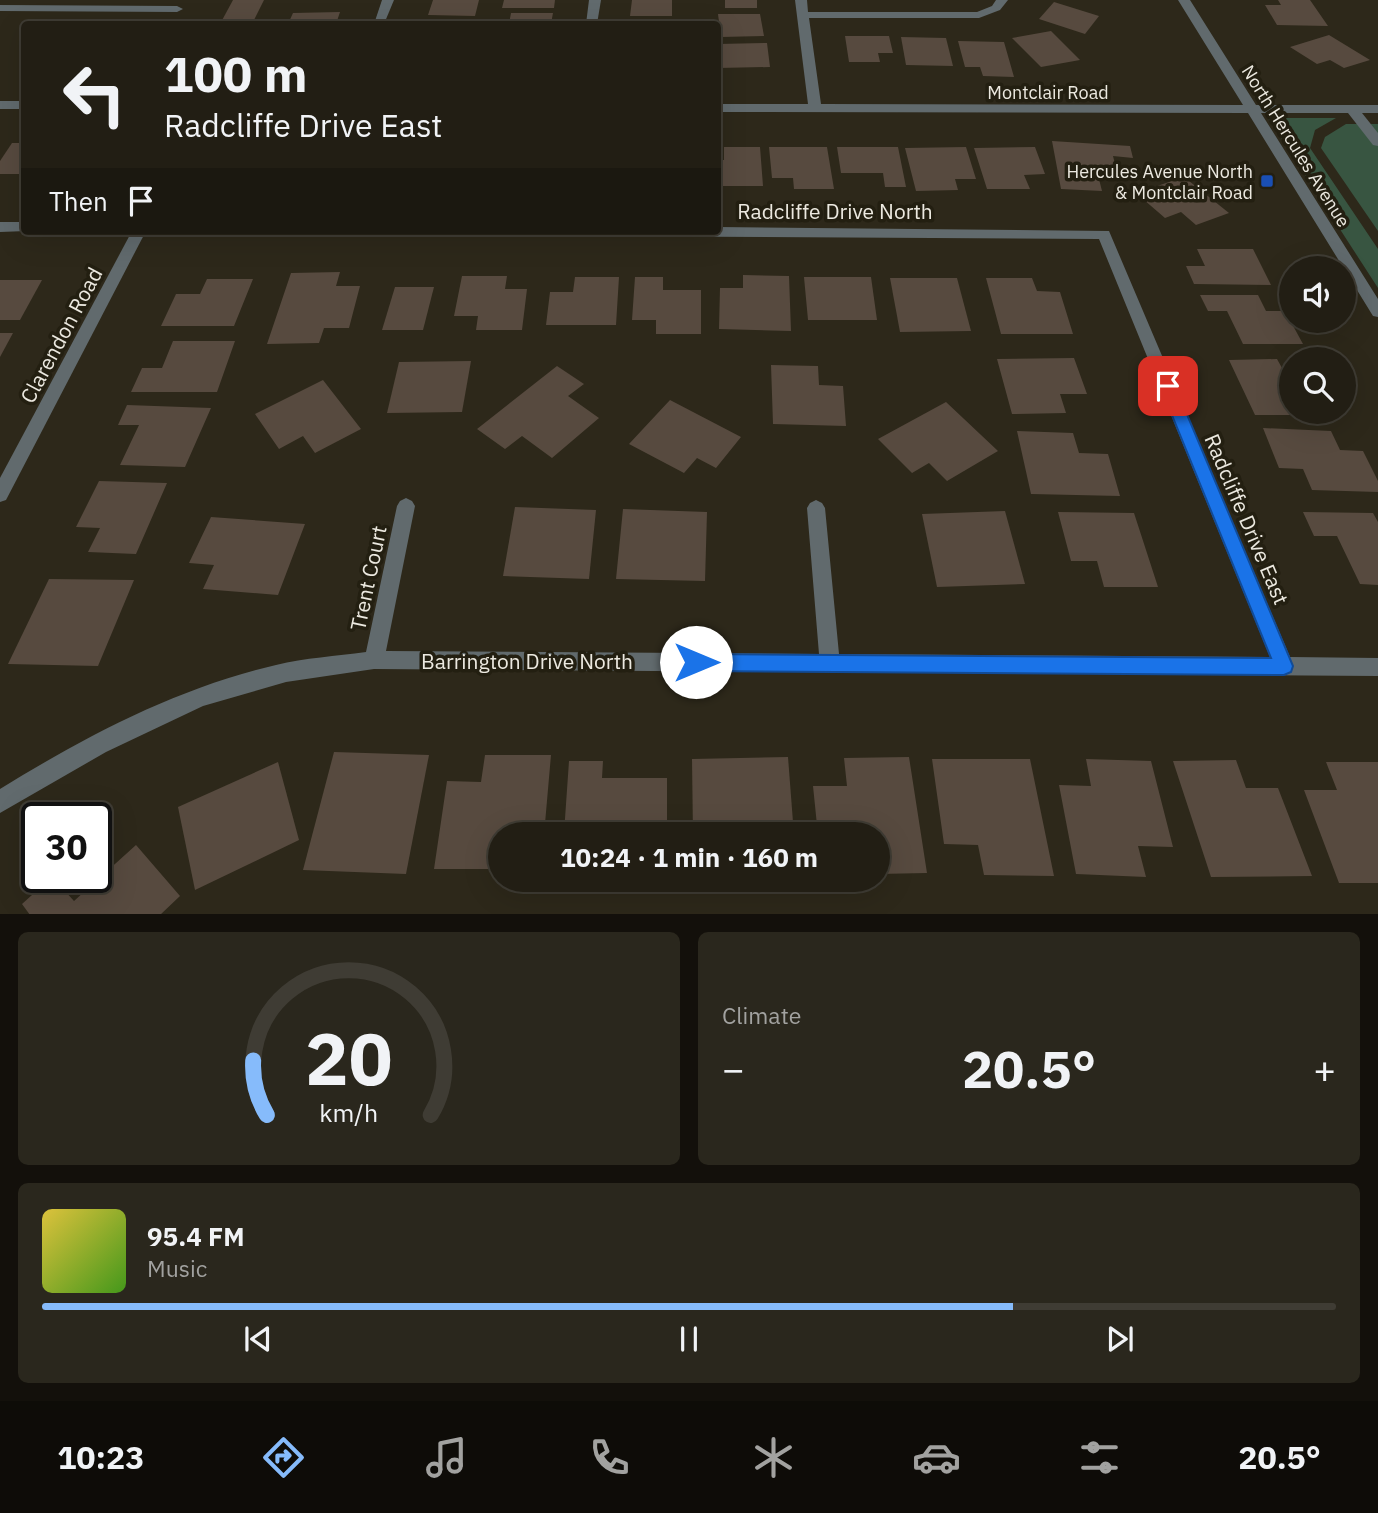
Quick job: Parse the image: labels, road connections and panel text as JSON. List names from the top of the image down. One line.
{"streets":{"street":["Montclair Road","North Hercules Avenue","Radcliffe Drive North","Clarendon Road","Radcliffe Drive East","Trent Court","Barrington Drive North"]},"crossings":[["Montclair Road","North Hercules Avenue"],["Radcliffe Drive North","Radcliffe Drive East"],["Radcliffe Drive East","Barrington Drive North"],["Trent Court","Barrington Drive North"]],"places":{"transit":["Hercules Avenue North & Montclair Road"]},"page":{"turn":["100 m","Radcliffe Drive East"],"then":"Then","limit":"30","trip":"10:24 · 1 min · 160 m","tile":"Climate","heat":["−","20.5°","+"],"song":["95.4 FM","Music"],"tabs":["10:23","20.5°"],"gauge":["20","km/h"]}}
